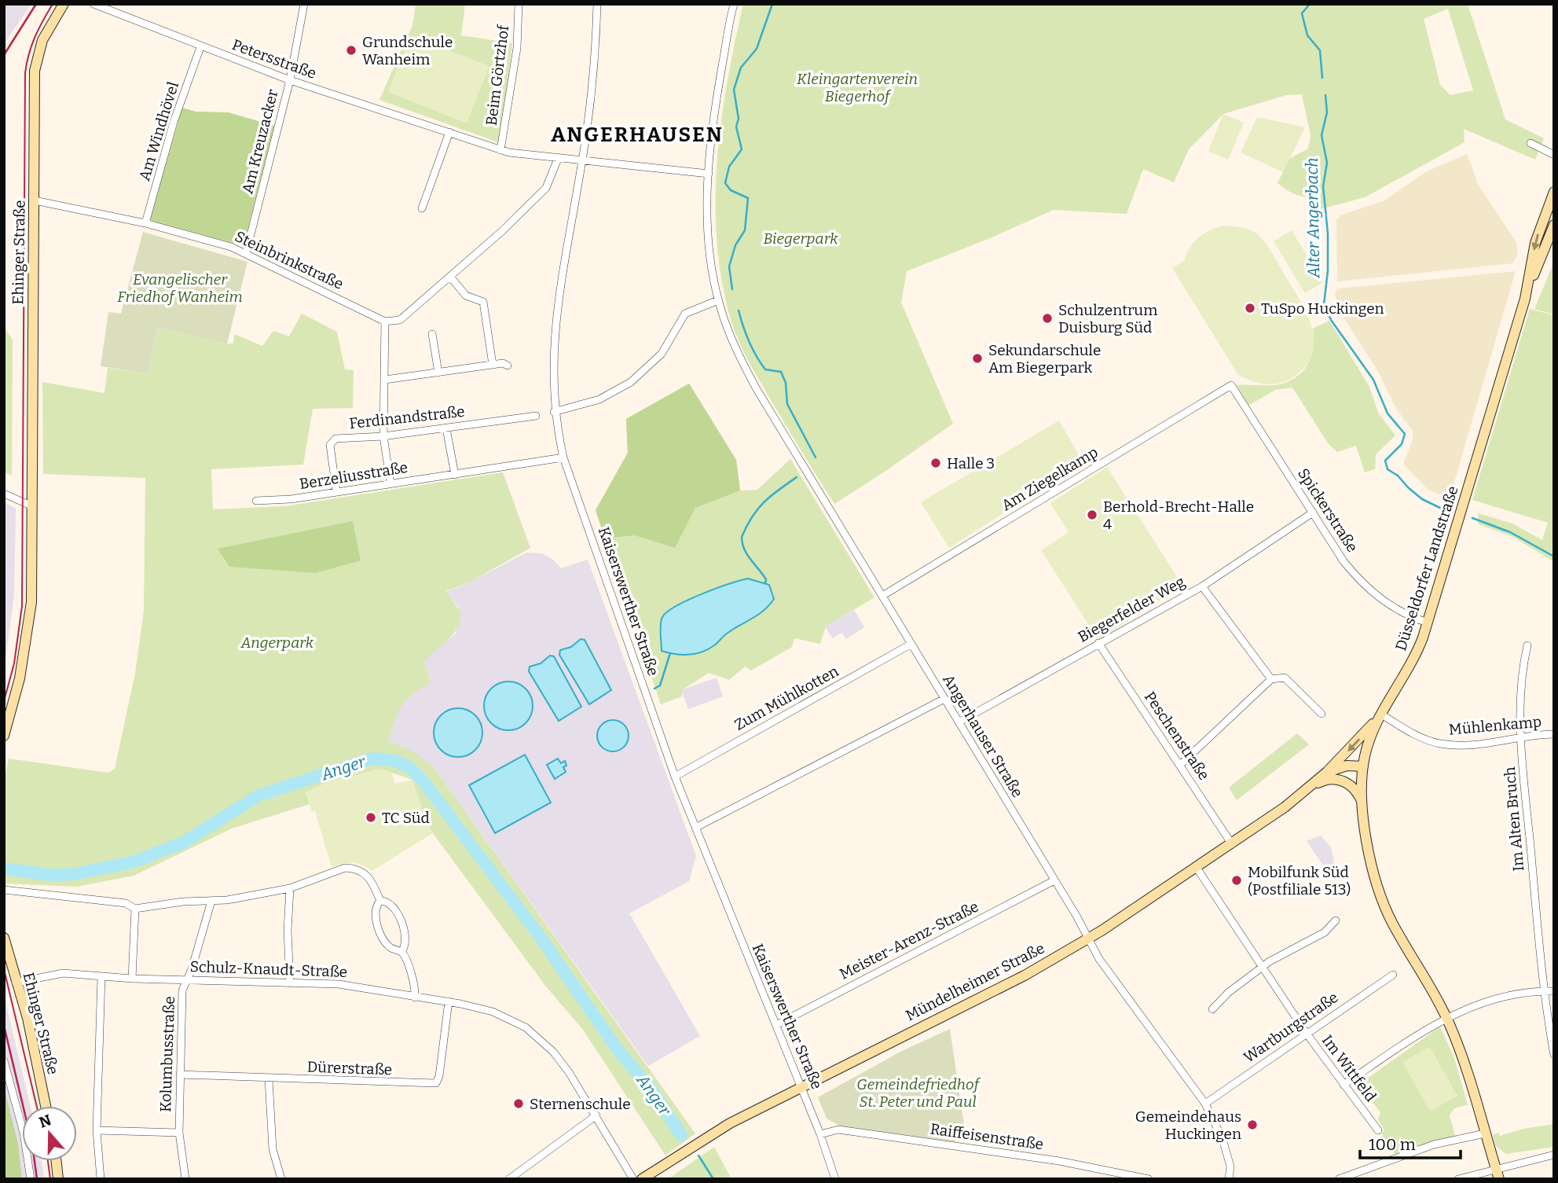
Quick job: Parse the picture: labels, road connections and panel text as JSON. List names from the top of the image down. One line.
{"streets":{"main road":["Ehinger Straße","Düsseldorfer Landstraße","Mündelheimer Straße"],"street":["Petersstraße","Beim Görtzhof","Am Windhövel","Am Kreuzacker","Steinbrinkstraße","Ferdinandstraße","Berzeliusstraße","Am Ziegelkamp","Spickerstraße","Kaiserswerther Straße","Biegerfelder Weg","Zum Mühlkotten","Mühlenkamp","Angerhauser Straße","Peschenstraße","Im Alten Bruch","Meister-Arenz-Straße","Schulz-Knaudt-Straße","Wartburgstraße","Kolumbusstraße","Dürerstraße","Im Wittfeld","Raiffeisenstraße"]},"crossings":[["Petersstraße","Beim Görtzhof"],["Petersstraße","Am Windhövel"],["Petersstraße","Am Kreuzacker"],["Petersstraße","Kaiserswerther Straße"],["Petersstraße","Angerhauser Straße"],["Am Windhövel","Steinbrinkstraße"],["Am Kreuzacker","Steinbrinkstraße"],["Ehinger Straße","Steinbrinkstraße"],["Ehinger Straße","Schulz-Knaudt-Straße"],["Ferdinandstraße","Berzeliusstraße"],["Berzeliusstraße","Kaiserswerther Straße"],["Am Ziegelkamp","Spickerstraße"],["Am Ziegelkamp","Angerhauser Straße"],["Spickerstraße","Düsseldorfer Landstraße"],["Spickerstraße","Biegerfelder Weg"],["Düsseldorfer Landstraße","Mühlenkamp"],["Düsseldorfer Landstraße","Mündelheimer Straße"],["Kaiserswerther Straße","Zum Mühlkotten"],["Kaiserswerther Straße","Meister-Arenz-Straße"],["Kaiserswerther Straße","Mündelheimer Straße"],["Kaiserswerther Straße","Raiffeisenstraße"],["Biegerfelder Weg","Angerhauser Straße"],["Biegerfelder Weg","Peschenstraße"],["Zum Mühlkotten","Angerhauser Straße"],["Mühlenkamp","Im Alten Bruch"],["Mühlenkamp","Mündelheimer Straße"],["Angerhauser Straße","Meister-Arenz-Straße"],["Angerhauser Straße","Mündelheimer Straße"],["Angerhauser Straße","Wartburgstraße"],["Peschenstraße","Mündelheimer Straße"],["Schulz-Knaudt-Straße","Kolumbusstraße"],["Schulz-Knaudt-Straße","Dürerstraße"],["Mündelheimer Straße","Im Wittfeld"],["Wartburgstraße","Im Wittfeld"],["Kolumbusstraße","Dürerstraße"]],"districts":["ANGERHAUSEN"],"water":["Alter Angerbach","Anger"],"parks":["Kleingartenverein Biegerhof","Biegerpark","Evangelischer Friedhof Wanheim","Angerpark","Gemeindefriedhof St. Peter und Paul"],"places":["Grundschule Wanheim","TuSpo Huckingen","Schulzentrum Duisburg Süd","Sekundarschule Am Biegerpark","Halle 3","Berhold-Brecht-Halle 4","TC Süd","Mobilfunk Süd (Postfiliale 513)","Sternenschule","Gemeindehaus Huckingen"],"scale_bar":"100 m","north":"top"}
